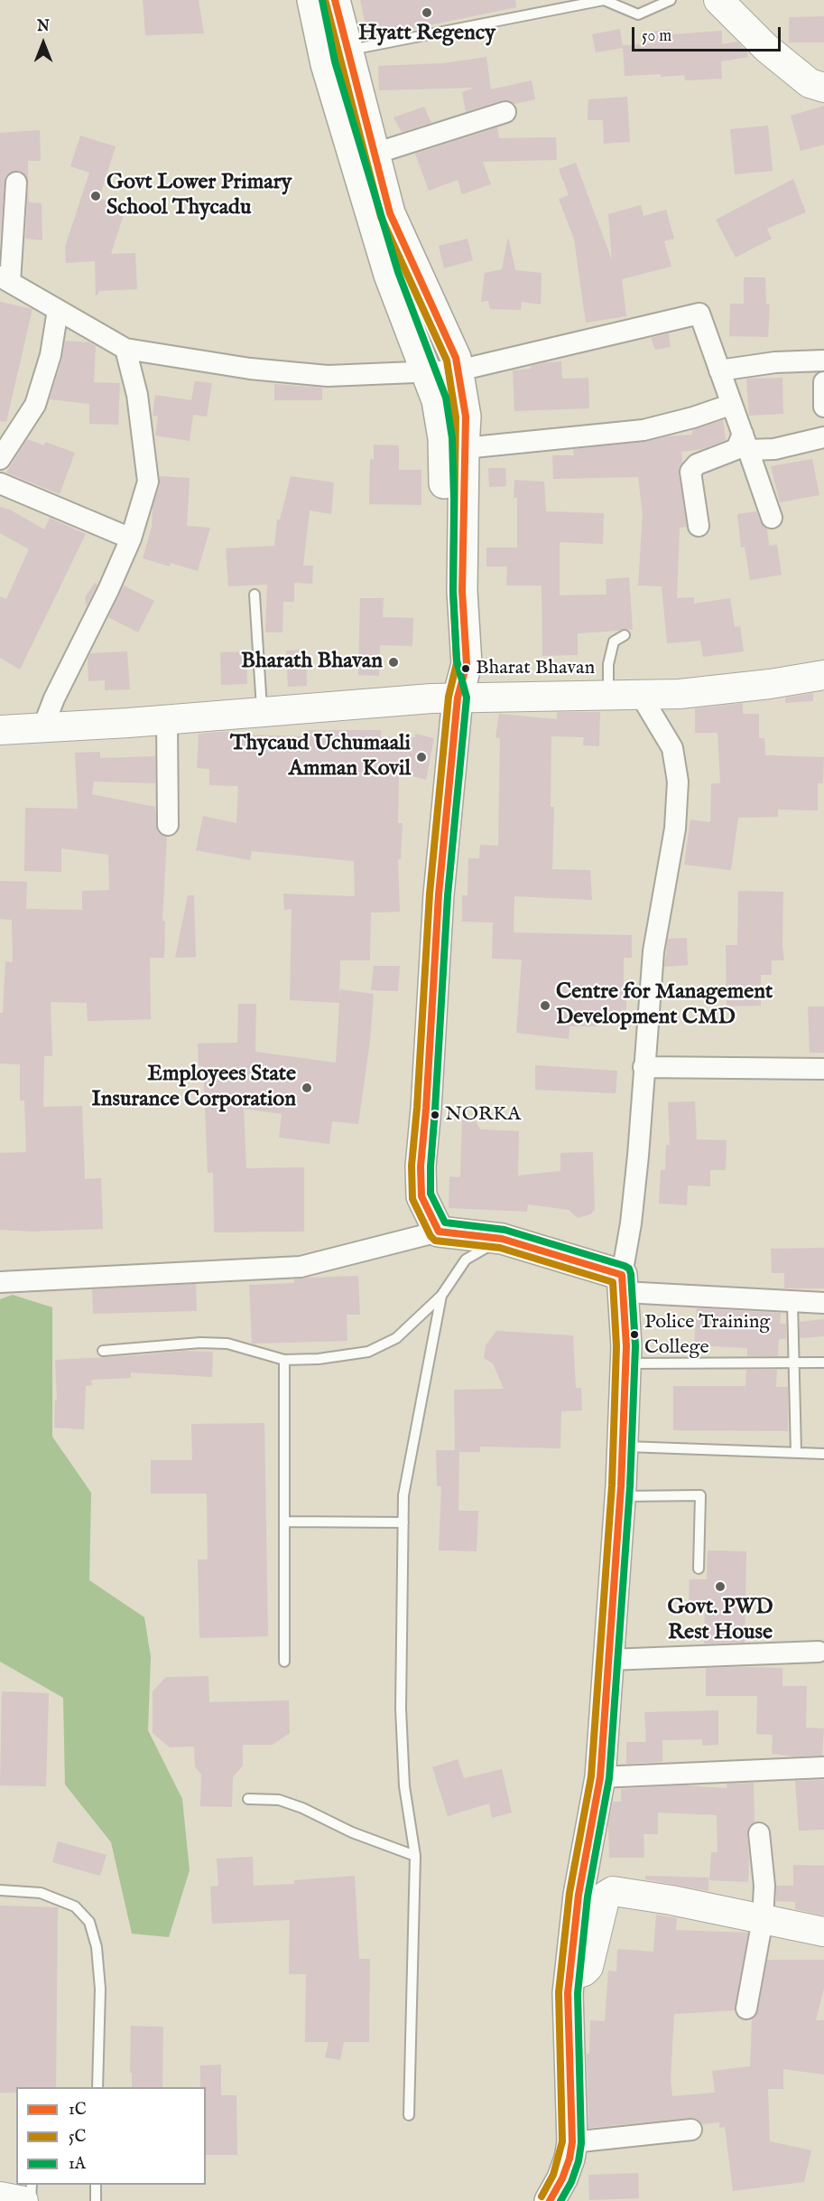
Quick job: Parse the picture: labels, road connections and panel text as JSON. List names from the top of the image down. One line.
{"places":["Hyatt Regency","Govt Lower Primary School Thycadu","Bharath Bhavan","Bharat Bhavan","Thycaud Uchumaali Amman Kovil","Centre for Management Development CMD","Employees State Insurance Corporation","NORKA","Police Training College","Govt. PWD Rest House"],"lines":["transit line 1C","transit line 1A","transit line 5C"],"legend":["1C","5C","1A"],"scale_bar":"50 m","north":"top"}
